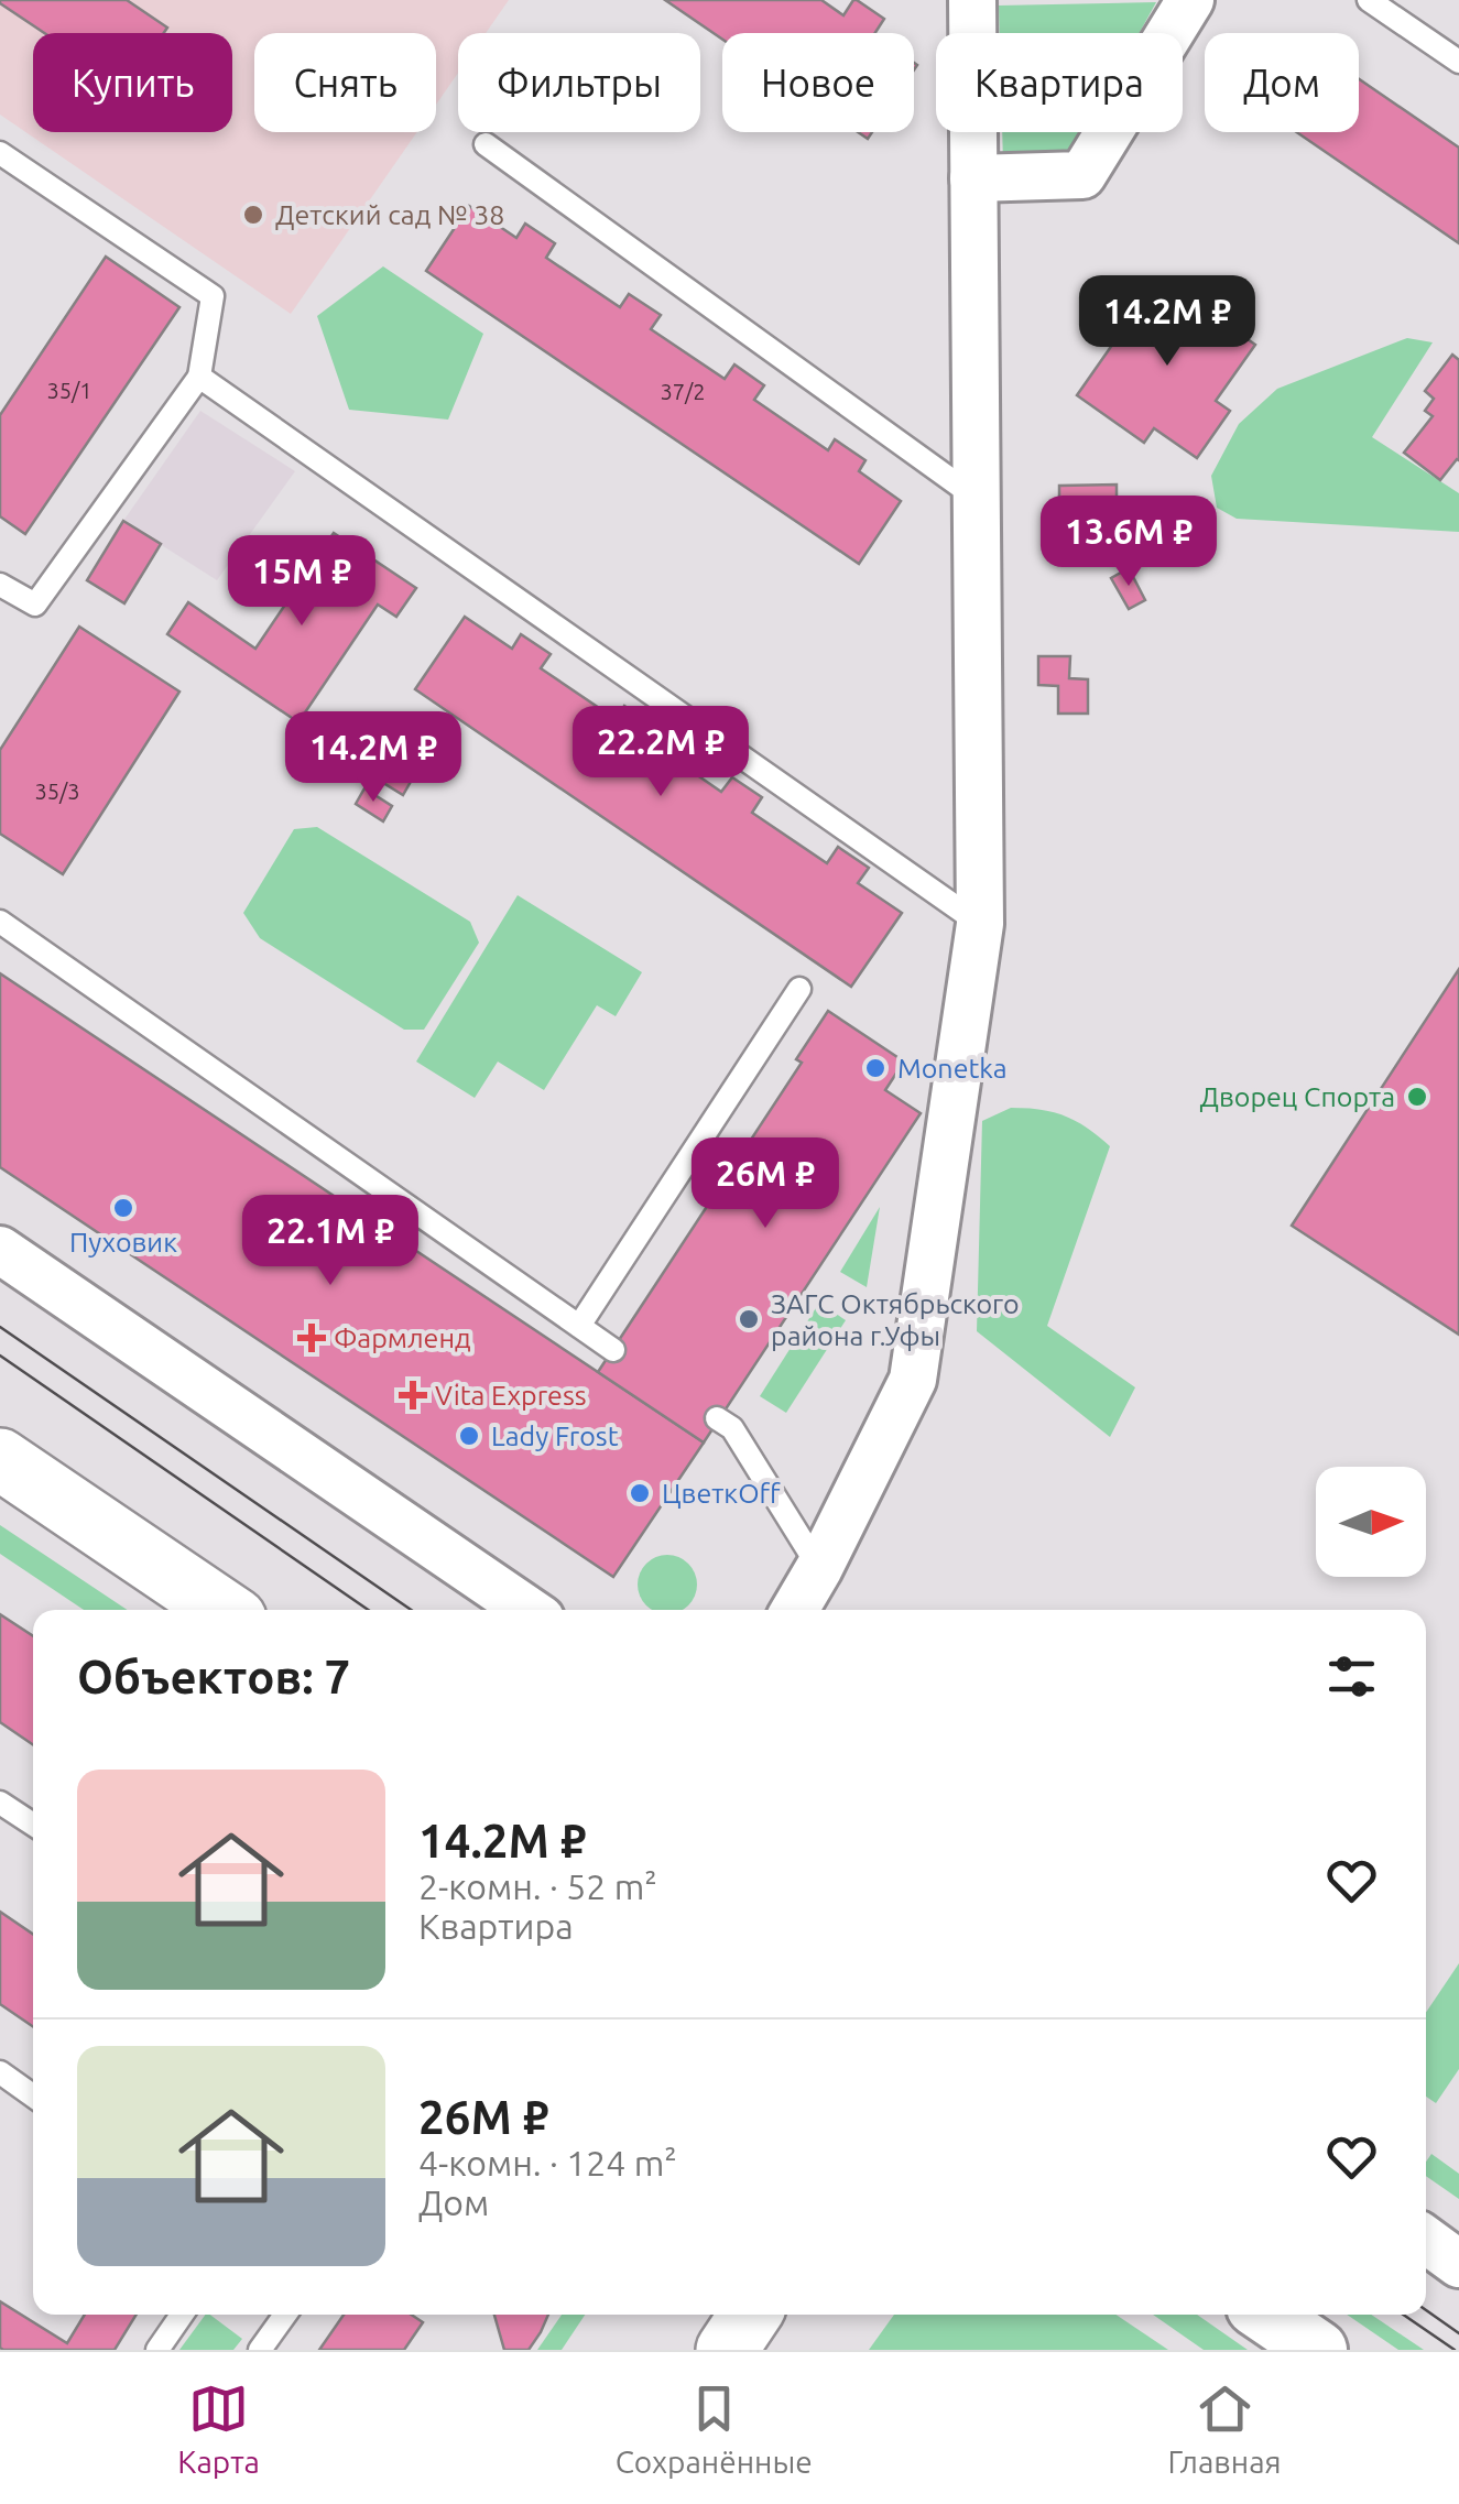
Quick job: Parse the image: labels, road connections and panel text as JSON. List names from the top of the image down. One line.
{"places":{"other":["Детский сад № 38","Monetka","Дворец Спорта","Пуховик","ЗАГС Октябрьского района г.Уфы","Lady Frost","ЦветкOff"],"health":["Фармленд","Vita Express"]},"house_numbers":["35/1","37/2","35/3"],"north":"right","page":{"chip":["Купить","Снять","Фильтры","Новое","Квартира","Дом"],"price":["14.2M ₽","13.6M ₽","15M ₽","22.2M ₽","14.2M ₽","26M ₽","22.1M ₽"],"heading":"Объектов: 7","list":[{"name":"14.2M ₽","note":"2-комн. · 52 m² · Квартира"},{"name":"26M ₽","note":"4-комн. · 124 m² · Дом"}],"tabs":["Карта","Сохранённые","Главная"]}}
